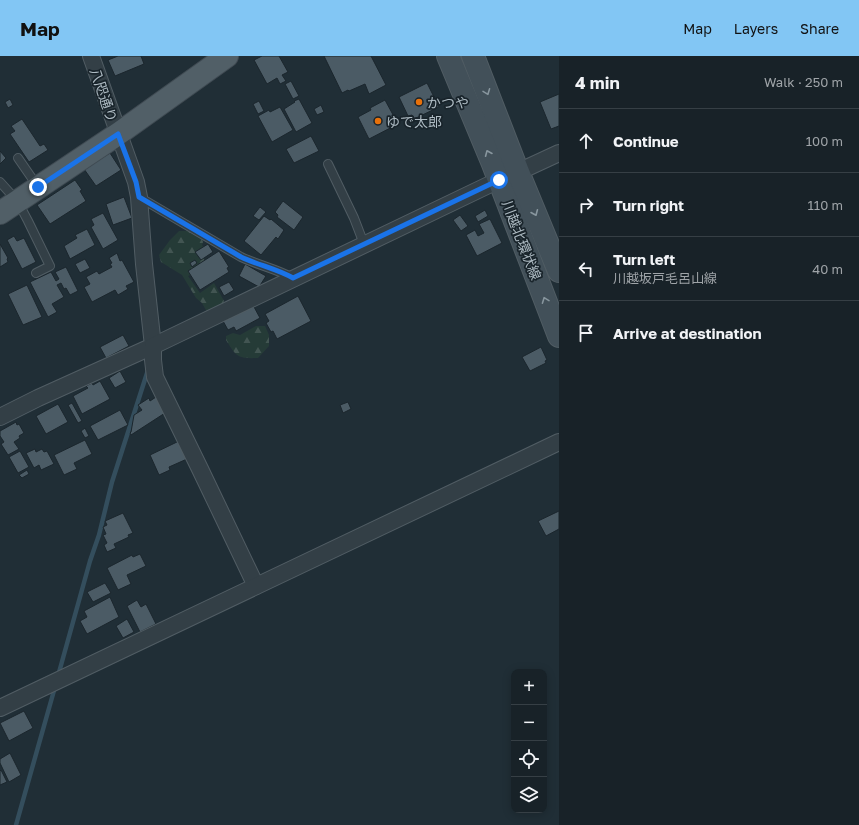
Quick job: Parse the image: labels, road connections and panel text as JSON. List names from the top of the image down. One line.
{"streets":{"main road":["川越北環状線"],"street":["八咫通り"]},"places":["かつや","ゆで太郎"],"page":{"header":"Map","nav":["Map","Layers","Share"],"heading":["4 min","Walk · 250 m"],"list":[["Continue","100 m"],["Turn right","110 m"],["Turn left","川越坂戸毛呂山線","40 m"],"Arrive at destination"],"map_buttons":["+","−"]}}
